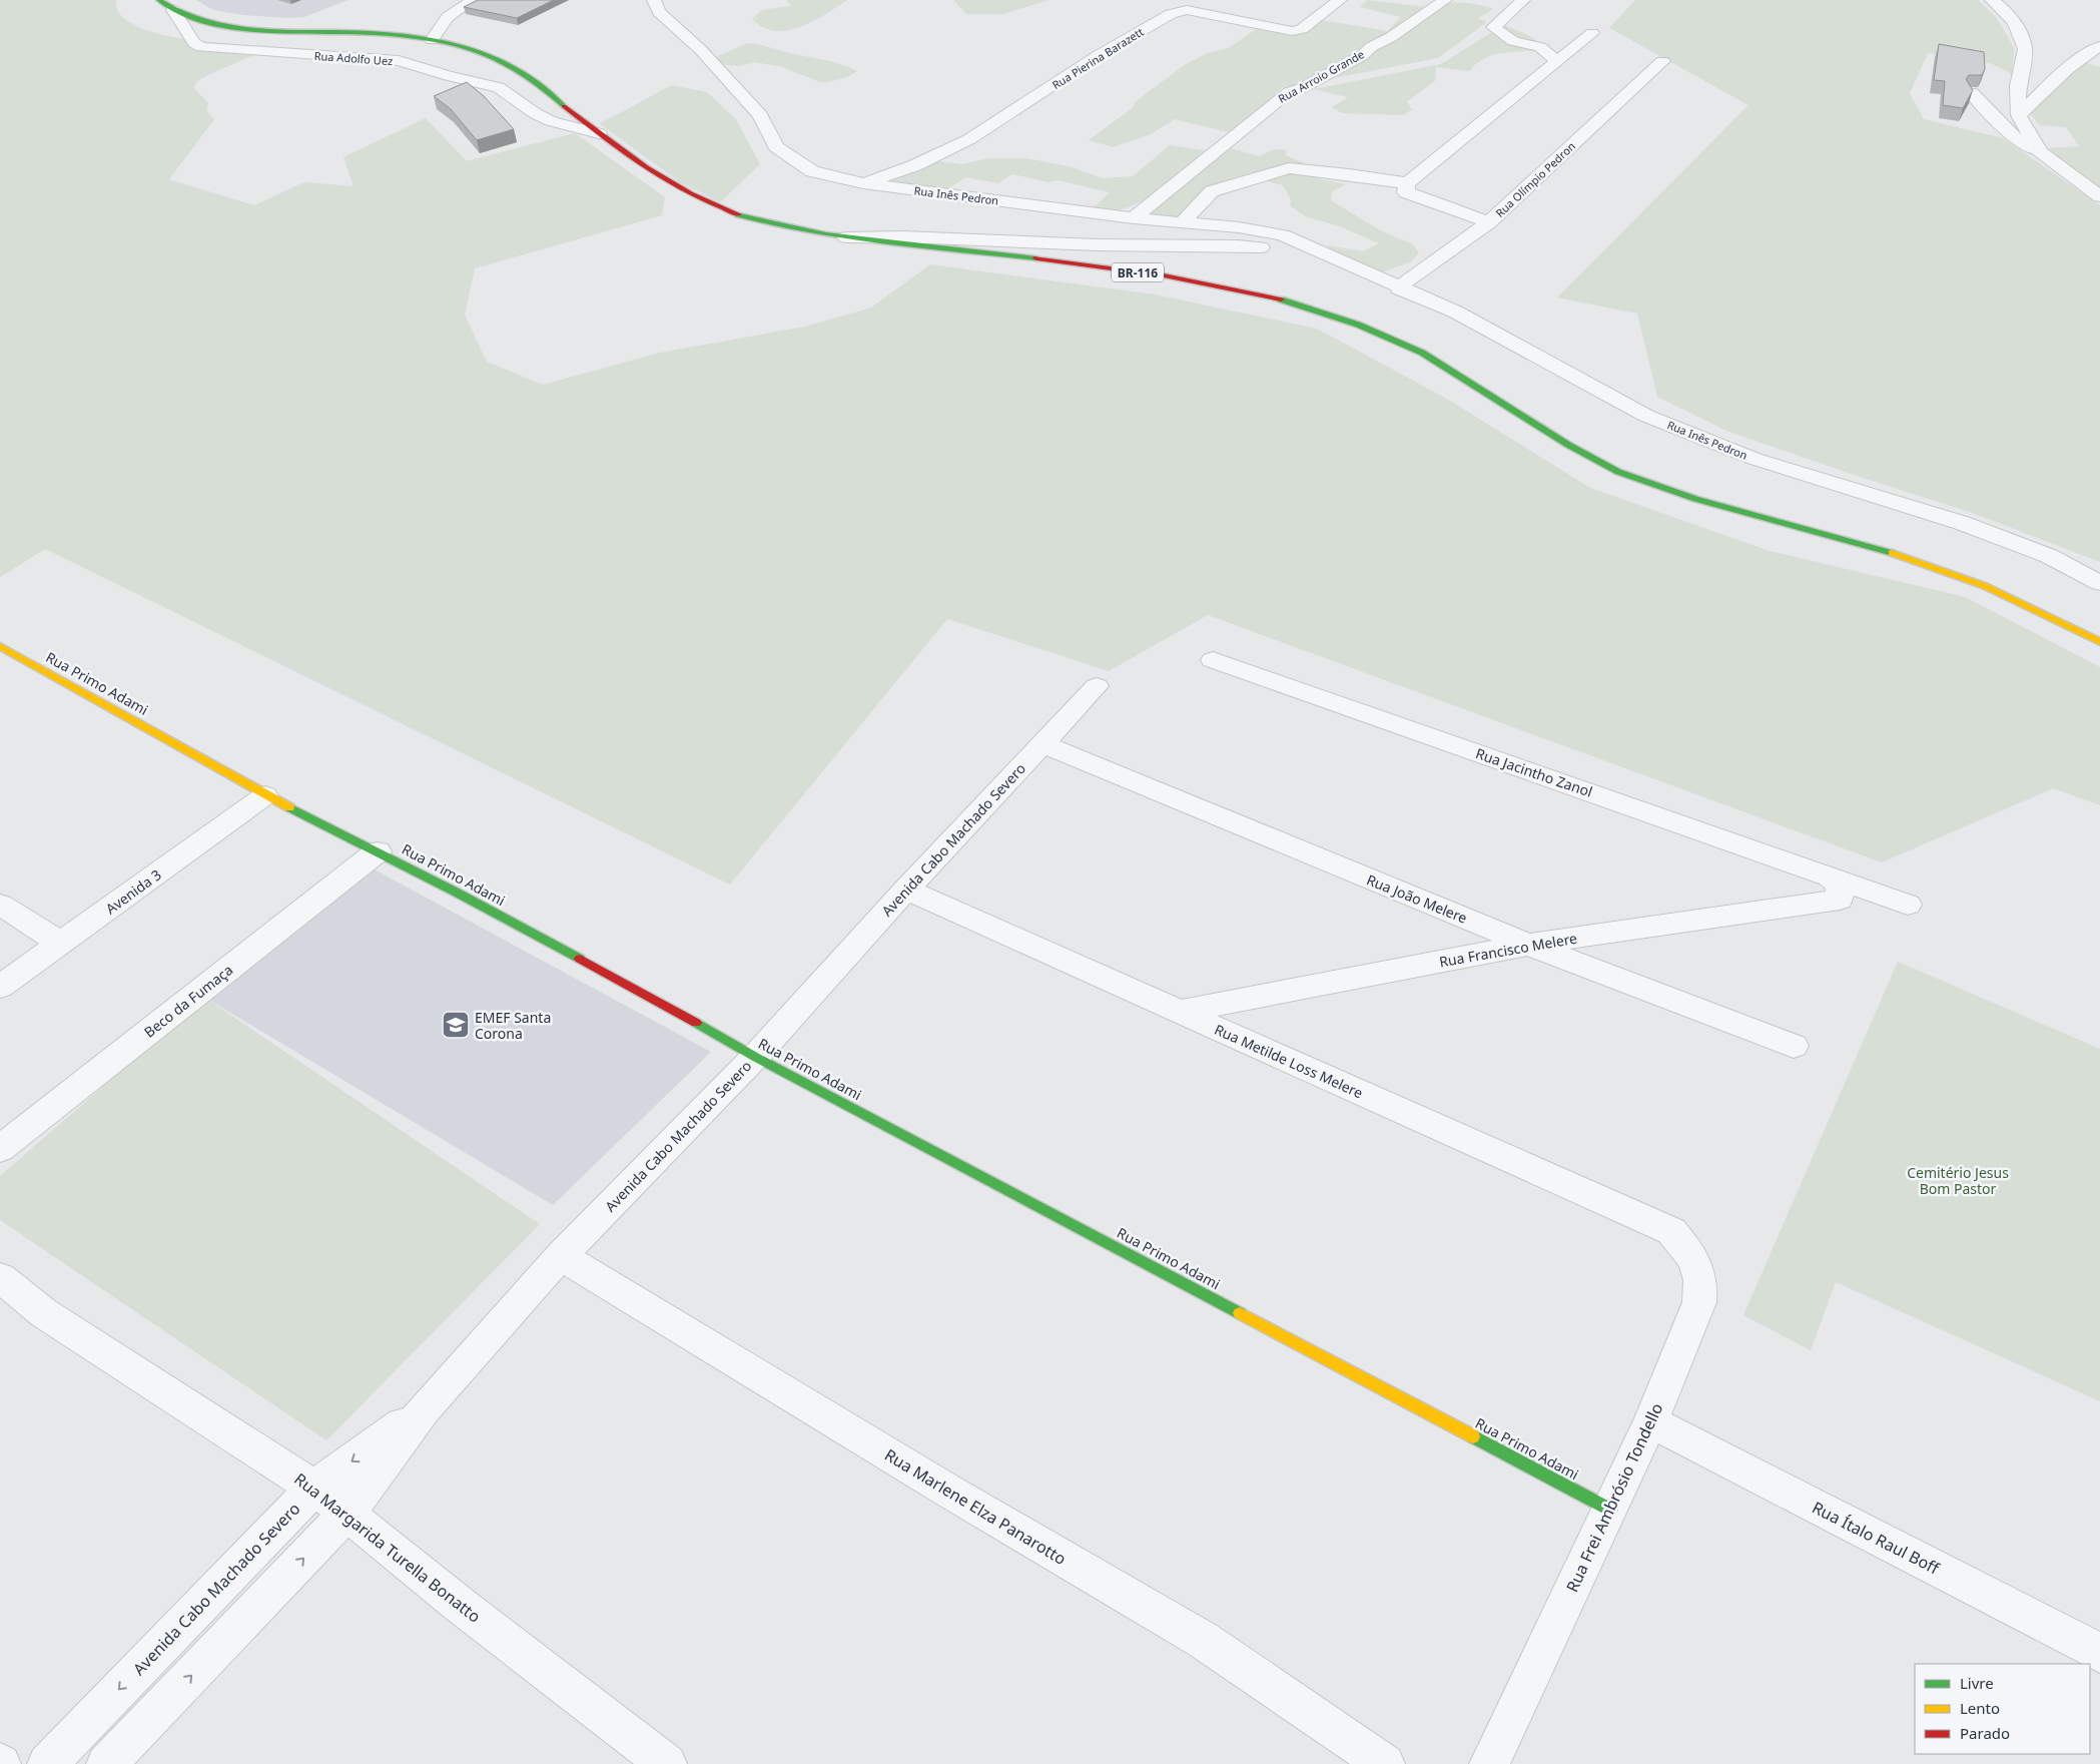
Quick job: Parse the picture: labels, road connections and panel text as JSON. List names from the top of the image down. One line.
{"streets":{"main road":["BR-116","Rua Primo Adami"],"street":["Rua Adolfo Uez","Rua Pierina Barazett","Rua Arroio Grande","Rua Olímpio Pedron","Rua Inês Pedron","Rua Jacintho Zanol","Avenida Cabo Machado Severo","Avenida 3","Rua João Melere","Rua Francisco Melere","Beco da Fumaça","Rua Metilde Loss Melere","Rua Frei Ambrósio Tondello","Rua Marlene Elza Panarotto","Rua Ítalo Raul Boff","Rua Margarida Turella Bonatto"]},"crossings":[["Rua Adolfo Uez","BR-116"],["Rua Pierina Barazett","Rua Inês Pedron"],["Rua Arroio Grande","Rua Inês Pedron"],["Rua Olímpio Pedron","Rua Inês Pedron"],["Rua Inês Pedron","BR-116"],["Rua Primo Adami","Avenida Cabo Machado Severo"],["Rua Primo Adami","Avenida 3"],["Rua Primo Adami","Beco da Fumaça"],["Rua Primo Adami","Rua Frei Ambrósio Tondello"],["Rua Jacintho Zanol","Rua Francisco Melere"],["Avenida Cabo Machado Severo","Rua João Melere"],["Avenida Cabo Machado Severo","Rua Metilde Loss Melere"],["Avenida Cabo Machado Severo","Rua Marlene Elza Panarotto"],["Avenida Cabo Machado Severo","Rua Margarida Turella Bonatto"],["Rua João Melere","Rua Francisco Melere"],["Rua Francisco Melere","Rua Metilde Loss Melere"],["Rua Metilde Loss Melere","Rua Frei Ambrósio Tondello"],["Rua Frei Ambrósio Tondello","Rua Ítalo Raul Boff"]],"parks":["Cemitério Jesus Bom Pastor"],"places":{"school or university":["EMEF Santa Corona"]},"legend":["Livre","Lento","Parado"]}
